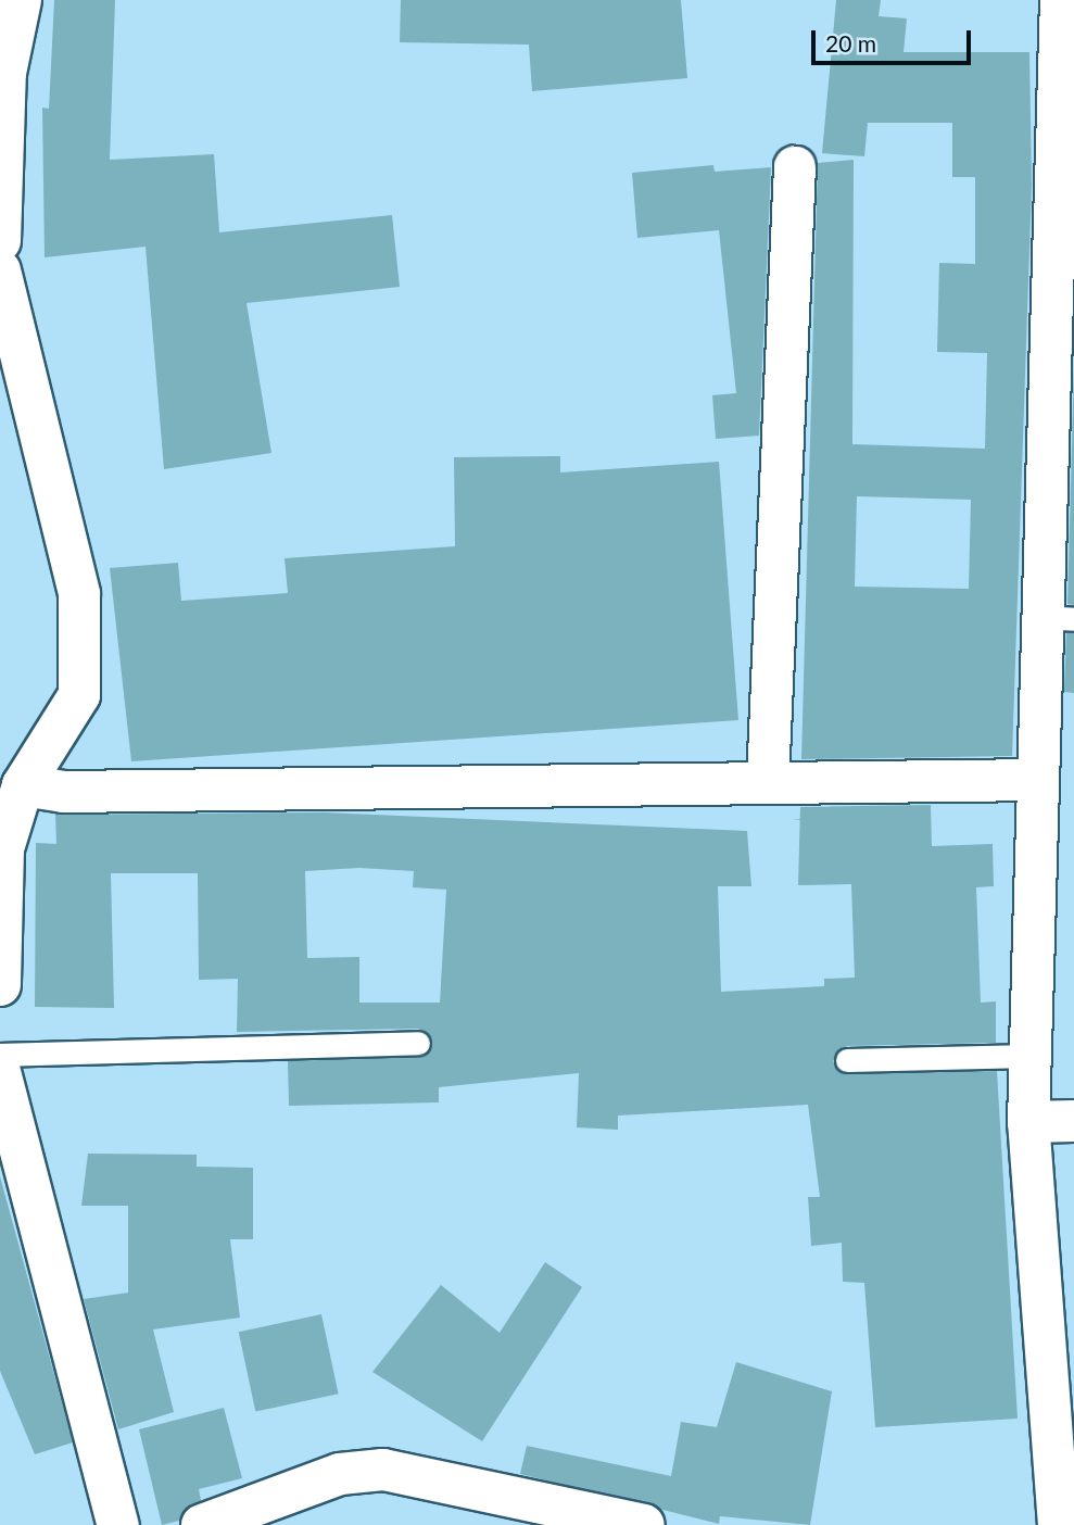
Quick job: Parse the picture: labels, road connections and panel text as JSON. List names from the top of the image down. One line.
{"scale_bar":"20 m"}
